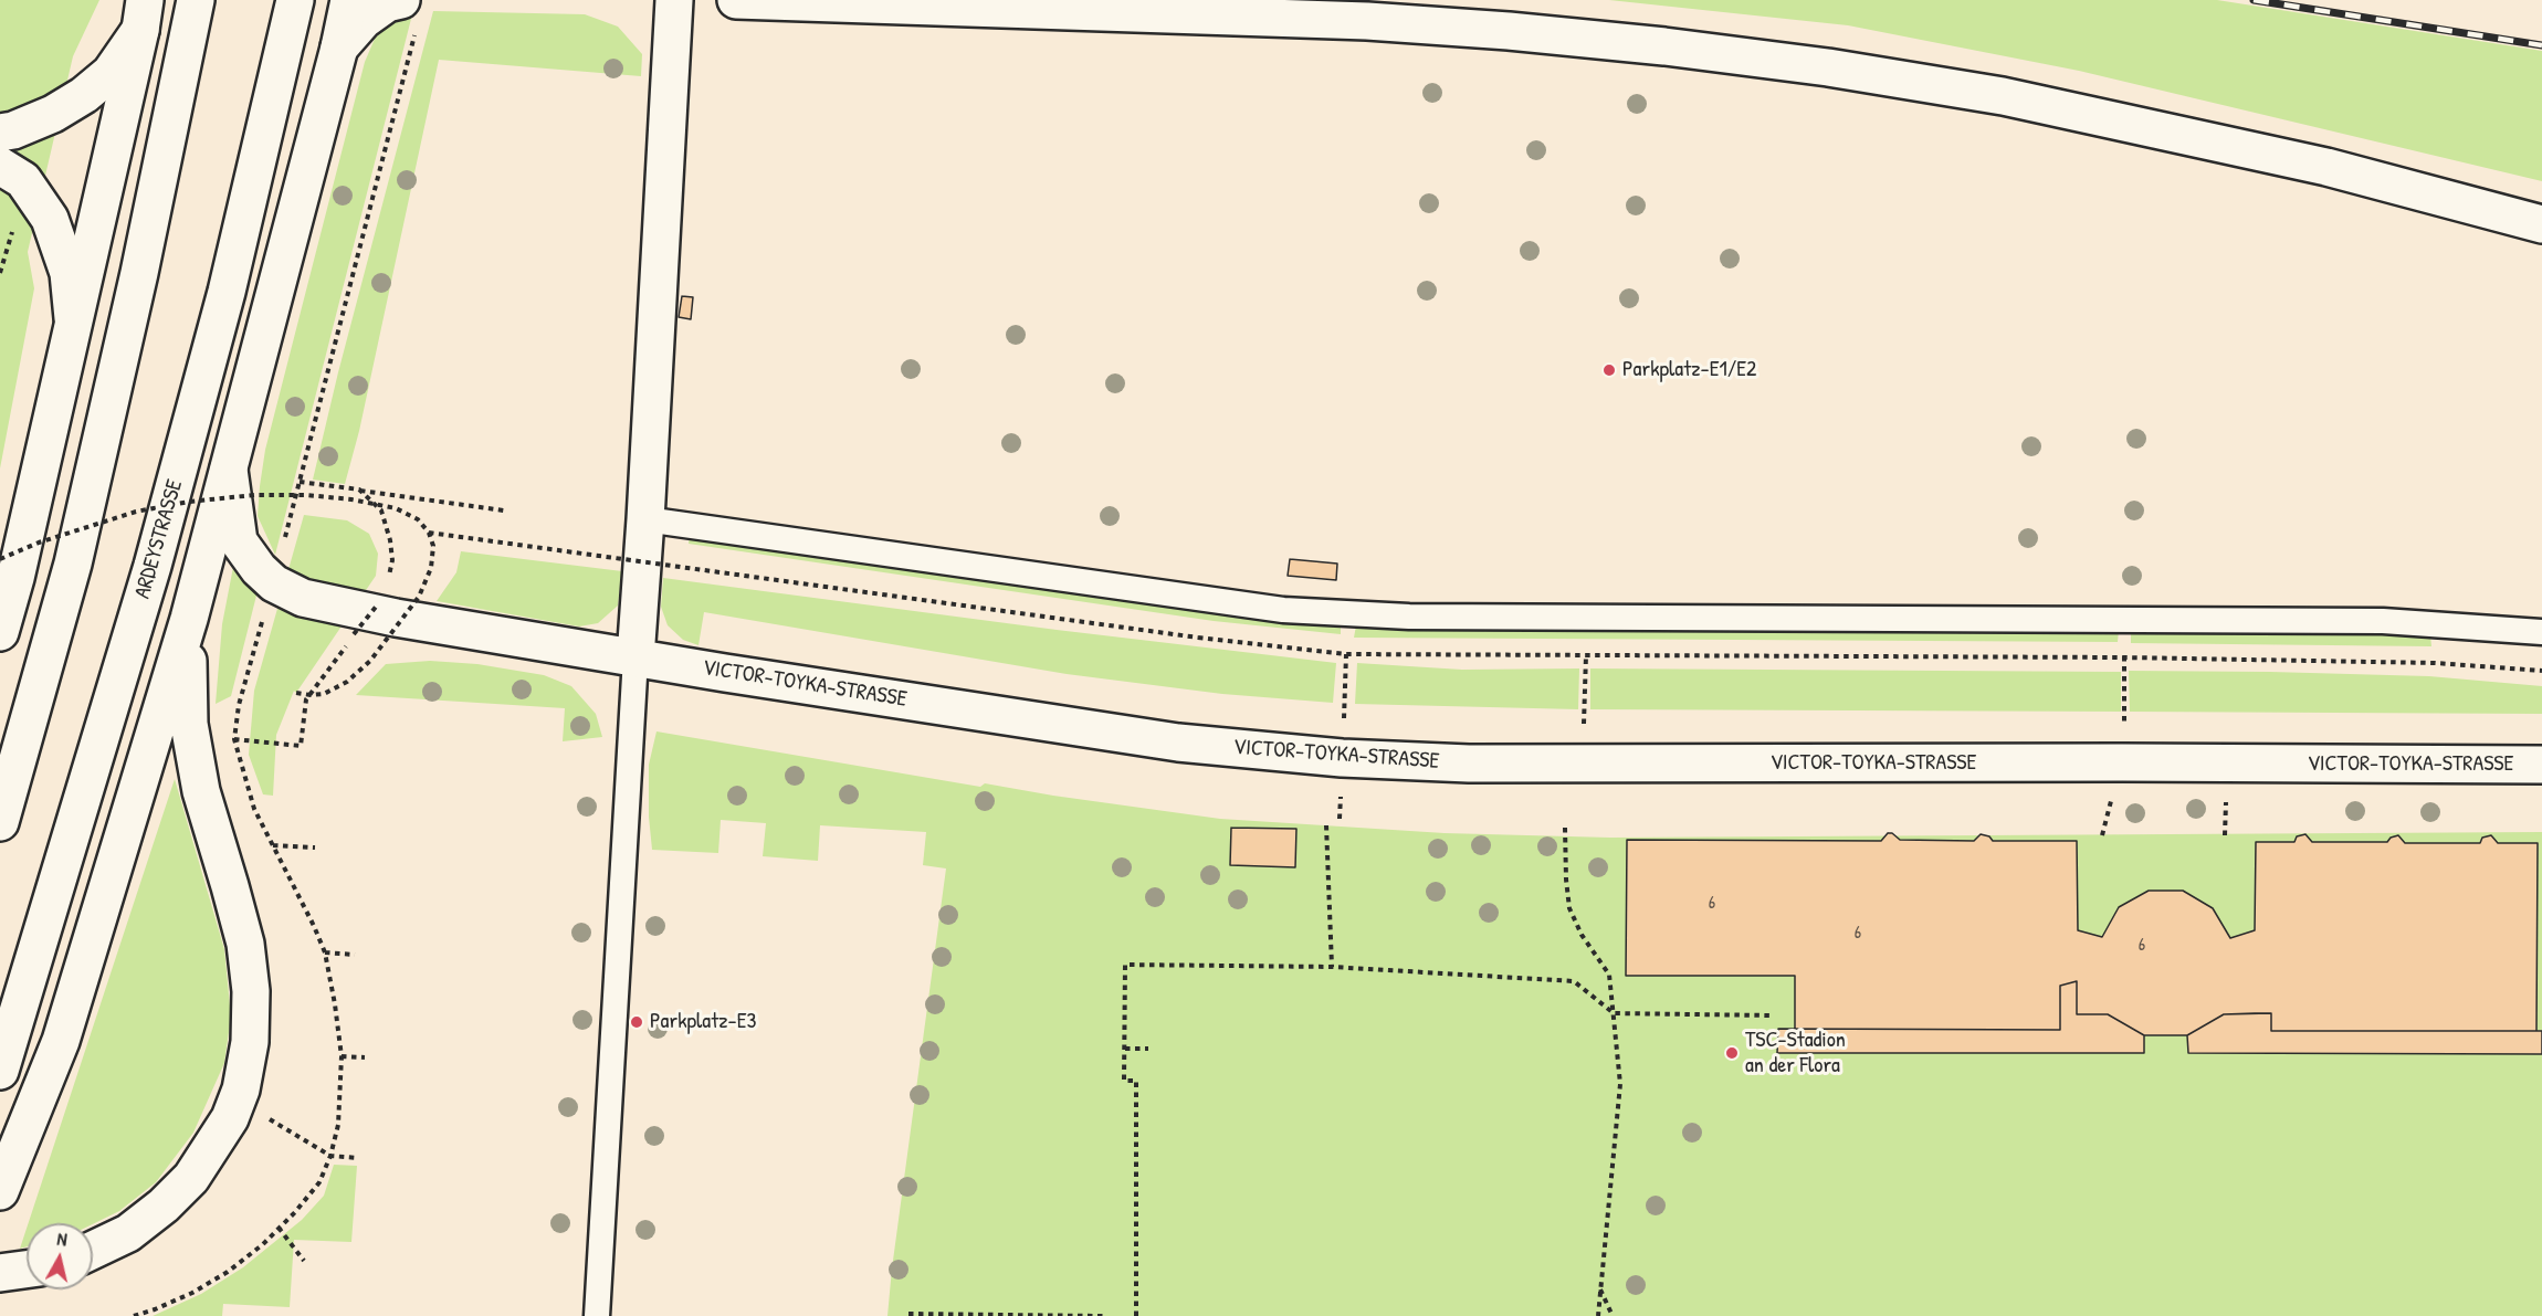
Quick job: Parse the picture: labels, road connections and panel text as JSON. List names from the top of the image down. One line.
{"streets":{"street":["ARDEYSTRASSE","VICTOR-TOYKA-STRASSE"]},"places":["Parkplatz-E1/E2","Parkplatz-E3","TSC-Stadion an der Flora"],"house_numbers":["6","6","6"],"north":"top"}
